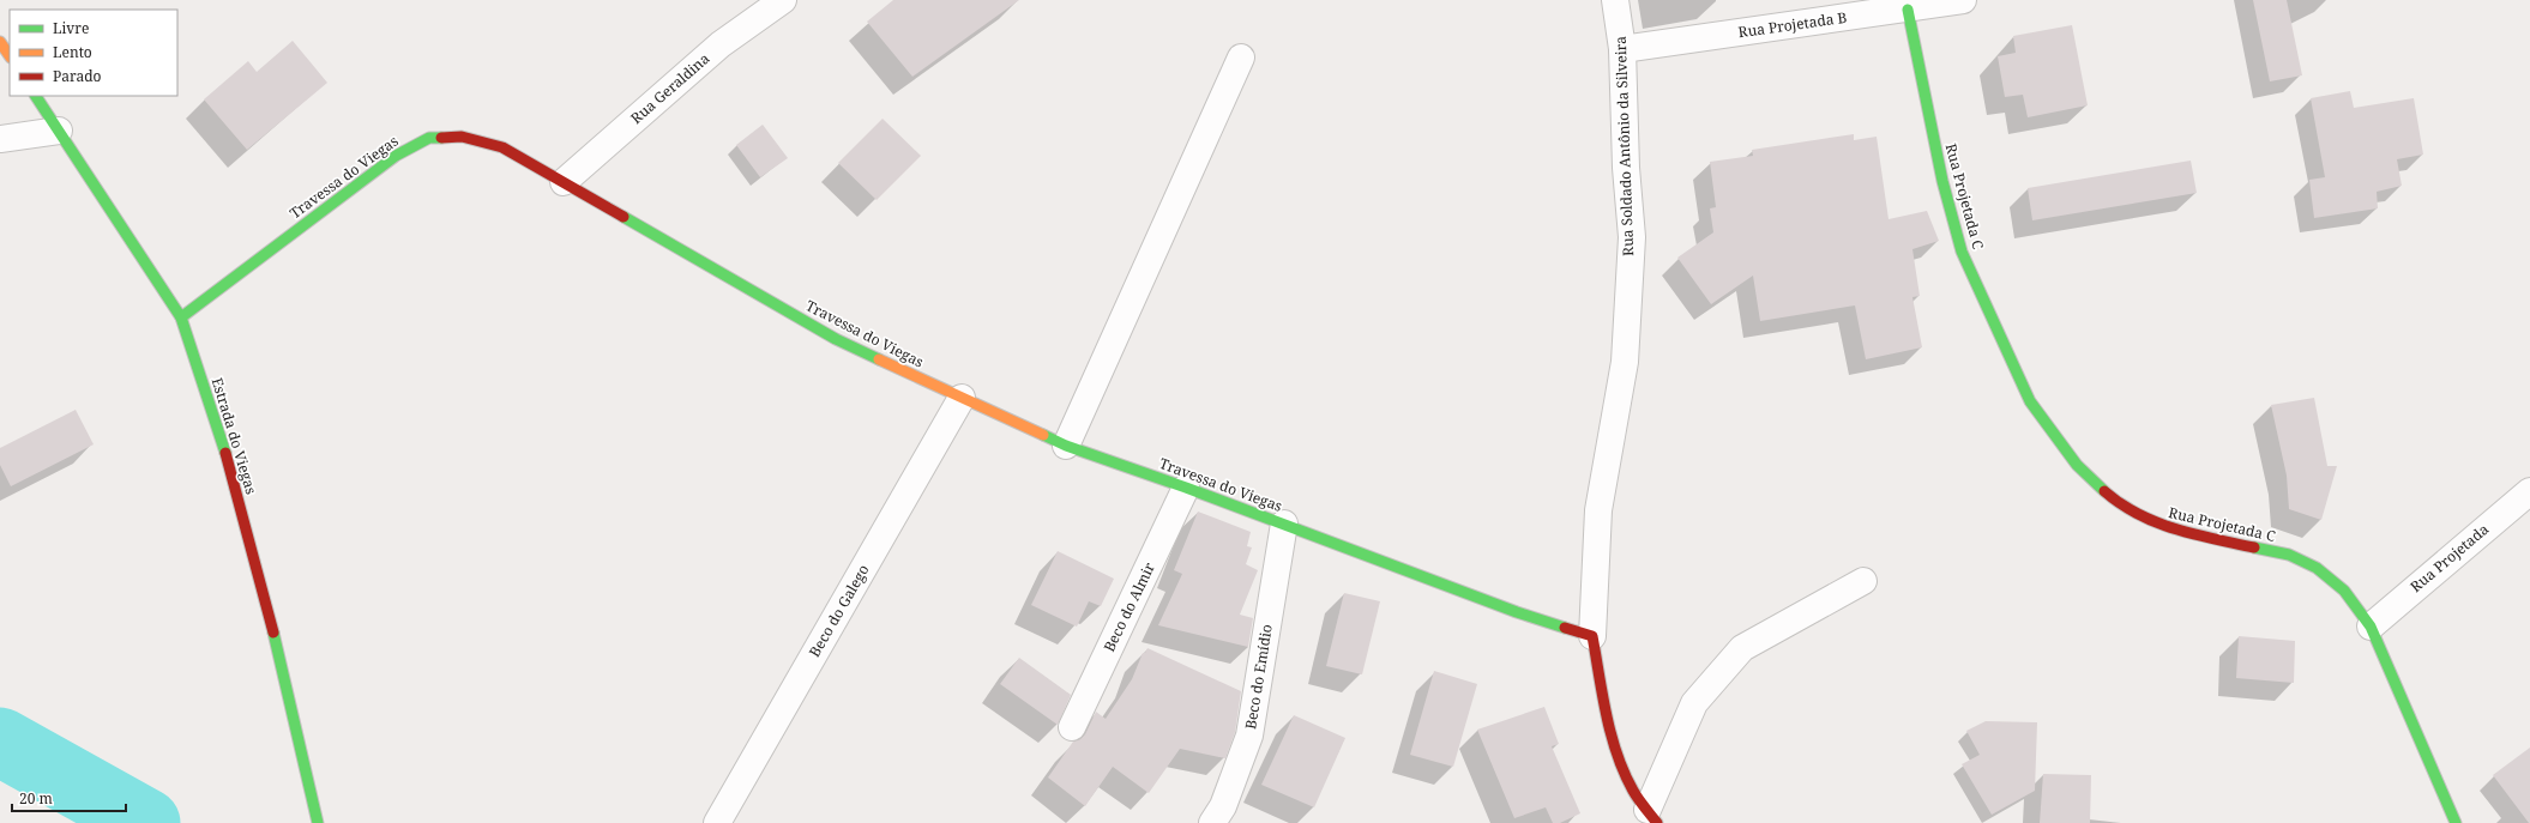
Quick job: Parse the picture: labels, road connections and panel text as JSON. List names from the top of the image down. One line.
{"streets":{"street":["Rua Projetada B","Rua Geraldina","Rua Soldado Antônio da Silveira","Travessa do Viegas","Rua Projetada C","Estrada do Viegas","Rua Projetada","Beco do Almir","Beco do Galego","Beco do Emídio"]},"crossings":[["Rua Projetada B","Rua Soldado Antônio da Silveira"],["Rua Projetada B","Rua Projetada C"],["Rua Geraldina","Travessa do Viegas"],["Rua Soldado Antônio da Silveira","Travessa do Viegas"],["Travessa do Viegas","Estrada do Viegas"],["Travessa do Viegas","Beco do Almir"],["Travessa do Viegas","Beco do Galego"],["Travessa do Viegas","Beco do Emídio"],["Rua Projetada C","Rua Projetada"]],"legend":["Livre","Lento","Parado"],"scale_bar":"20 m"}
